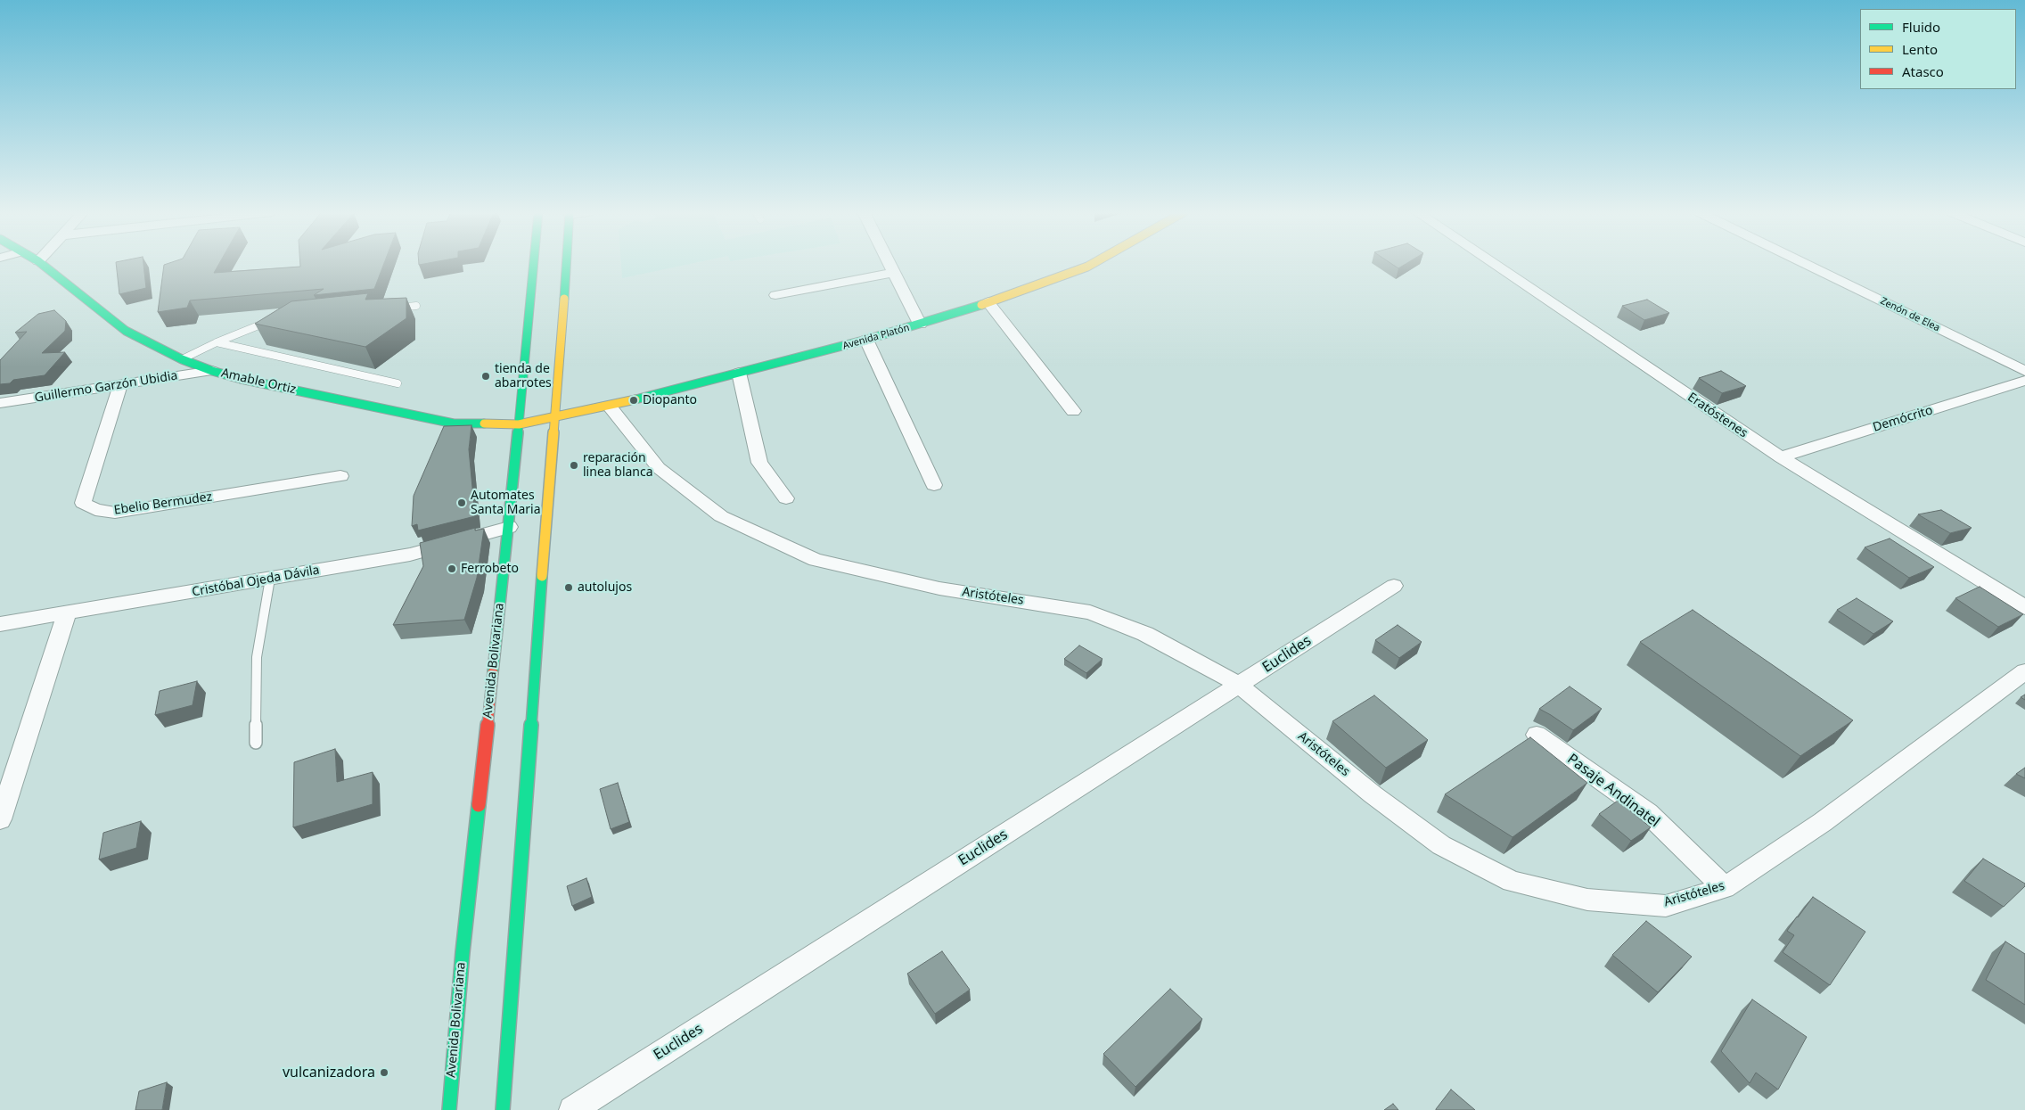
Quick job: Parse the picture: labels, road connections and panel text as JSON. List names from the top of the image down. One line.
{"streets":{"main road":["Avenida Platón","Amable Ortiz","Avenida Bolivariana"],"street":["Zenón de Elea","Guillermo Garzón Ubidia","Eratóstenes","Demócrito","Ebelio Bermudez","Cristóbal Ojeda Dávila","Aristóteles","Euclides","Pasaje Andinatel"]},"crossings":[["Avenida Platón","Amable Ortiz"],["Avenida Platón","Aristóteles"],["Amable Ortiz","Guillermo Garzón Ubidia"],["Amable Ortiz","Avenida Bolivariana"],["Guillermo Garzón Ubidia","Ebelio Bermudez"],["Eratóstenes","Demócrito"],["Cristóbal Ojeda Dávila","Avenida Bolivariana"],["Aristóteles","Euclides"],["Aristóteles","Pasaje Andinatel"]],"places":["tienda de abarrotes","Diopanto","reparación linea blanca","Automates Santa Maria","Ferrobeto","autolujos","vulcanizadora"],"legend":["Fluido","Lento","Atasco"]}
